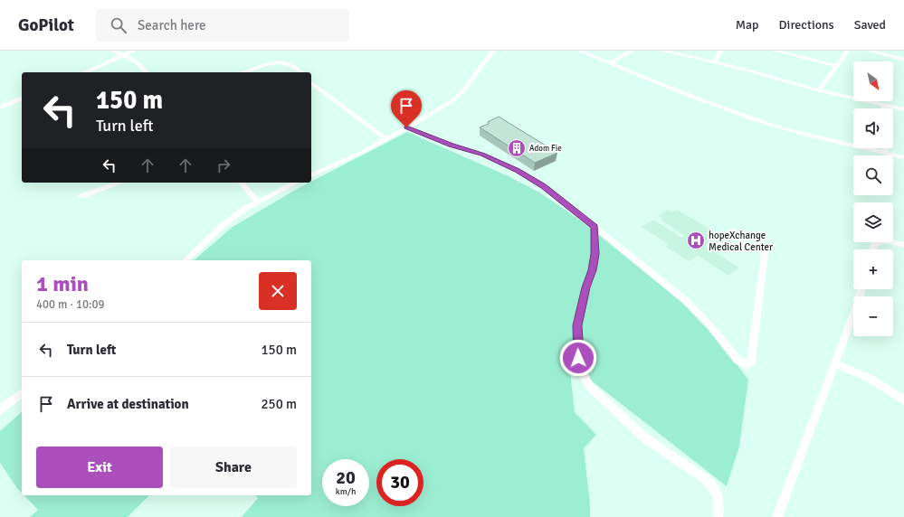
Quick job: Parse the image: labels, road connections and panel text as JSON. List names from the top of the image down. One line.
{"places":{"building":["Adom Fie"],"hospital":["hopeXchange Medical Center"]},"north":"bottom right","page":{"header":"GoPilot","search":"Search here","nav":["Map","Directions","Saved"],"map_buttons":["+","−"],"turn":["150 m","Turn left"],"heading":["1 min","400 m · 10:09"],"list":[{"name":"Turn left","value":"150 m"},{"name":"Arrive at destination","value":"250 m"}],"buttons":["Exit","Share"],"speed":"20 km/h","limit":"30"}}
